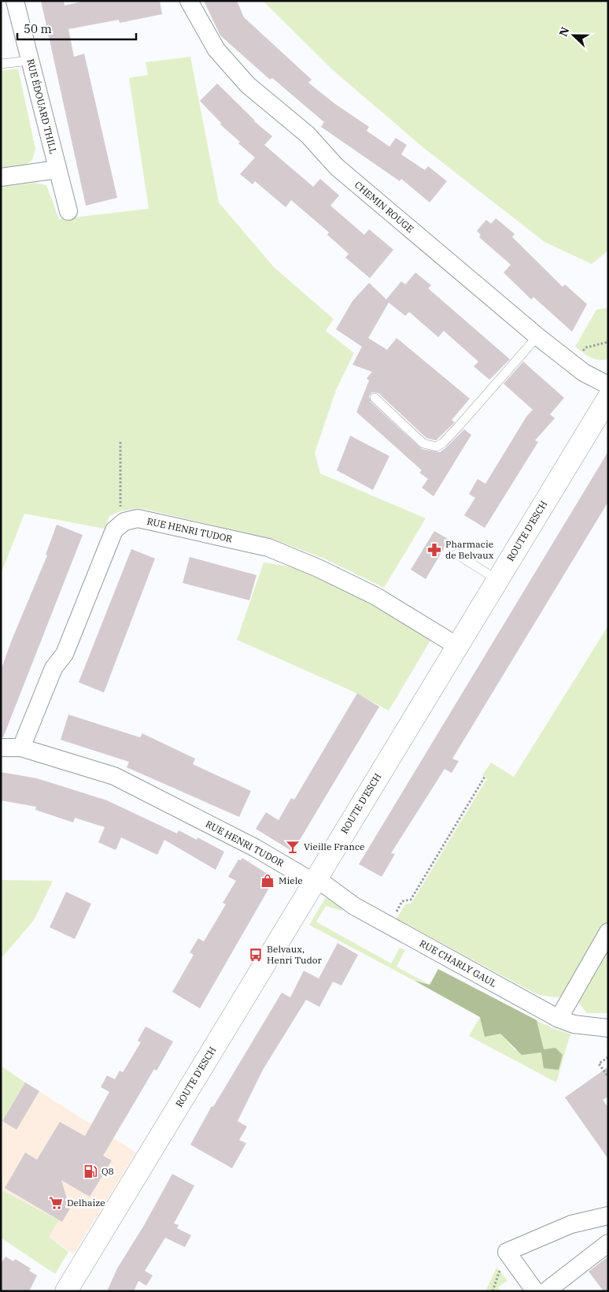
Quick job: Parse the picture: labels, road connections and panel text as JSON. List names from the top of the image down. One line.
{"streets":{"main road":["ROUTE D'ESCH"],"street":["RUE ÉDOUARD THILL","CHEMIN ROUGE","RUE HENRI TUDOR","RUE CHARLY GAUL"]},"crossings":[["RUE HENRI TUDOR","ROUTE D'ESCH"],["RUE HENRI TUDOR","RUE CHARLY GAUL"],["ROUTE D'ESCH","RUE CHARLY GAUL"]],"places":{"pharmacy":["Pharmacie de Belvaux"],"bar":["Vieille France"],"shop":["Miele"],"bus stop":["Belvaux, Henri Tudor"],"fuel station":["Q8"],"supermarket":["Delhaize"]},"scale_bar":"50 m","north":"left"}
